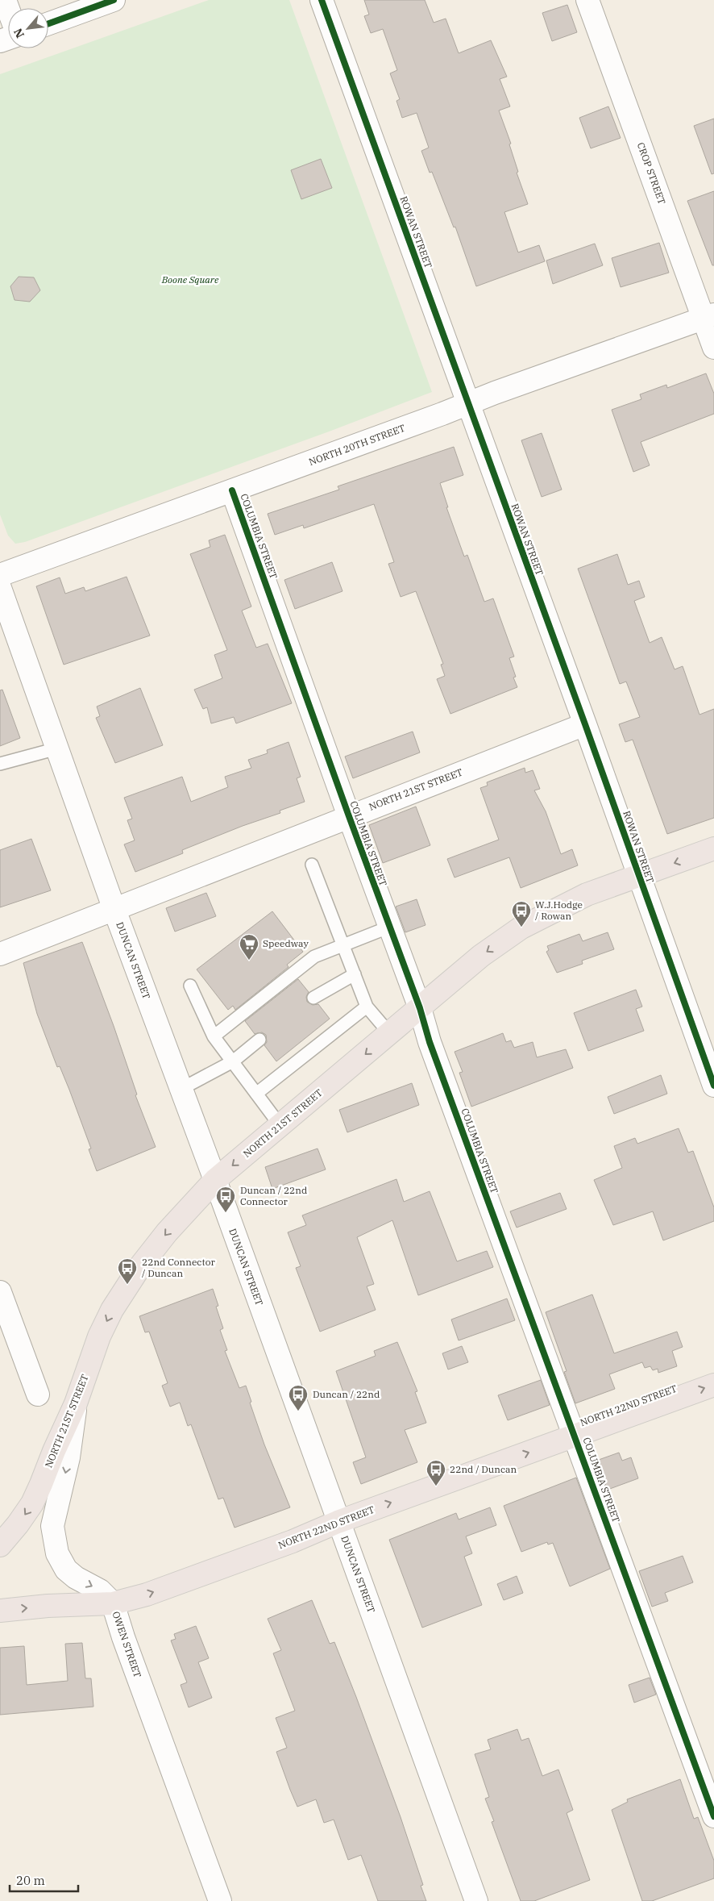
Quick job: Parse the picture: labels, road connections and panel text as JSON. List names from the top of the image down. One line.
{"streets":{"main road":["NORTH 21ST STREET","NORTH 22ND STREET"],"street":["CROP STREET","ROWAN STREET","NORTH 20TH STREET","COLUMBIA STREET","DUNCAN STREET","OWEN STREET"]},"crossings":[["CROP STREET","NORTH 20TH STREET"],["ROWAN STREET","NORTH 20TH STREET"],["ROWAN STREET","NORTH 21ST STREET"],["NORTH 20TH STREET","COLUMBIA STREET"],["COLUMBIA STREET","NORTH 21ST STREET"],["COLUMBIA STREET","NORTH 22ND STREET"],["NORTH 21ST STREET","DUNCAN STREET"],["NORTH 21ST STREET","OWEN STREET"],["DUNCAN STREET","NORTH 22ND STREET"],["NORTH 22ND STREET","OWEN STREET"]],"one_way":["NORTH 21ST STREET","NORTH 22ND STREET","OWEN STREET"],"parks":["Boone Square"],"places":{"bus stop":["W.J.Hodge / Rowan","Duncan / 22nd Connector","22nd Connector / Duncan","Duncan / 22nd","22nd / Duncan"],"supermarket":["Speedway"]},"scale_bar":"20 m","north":"bottom left"}
